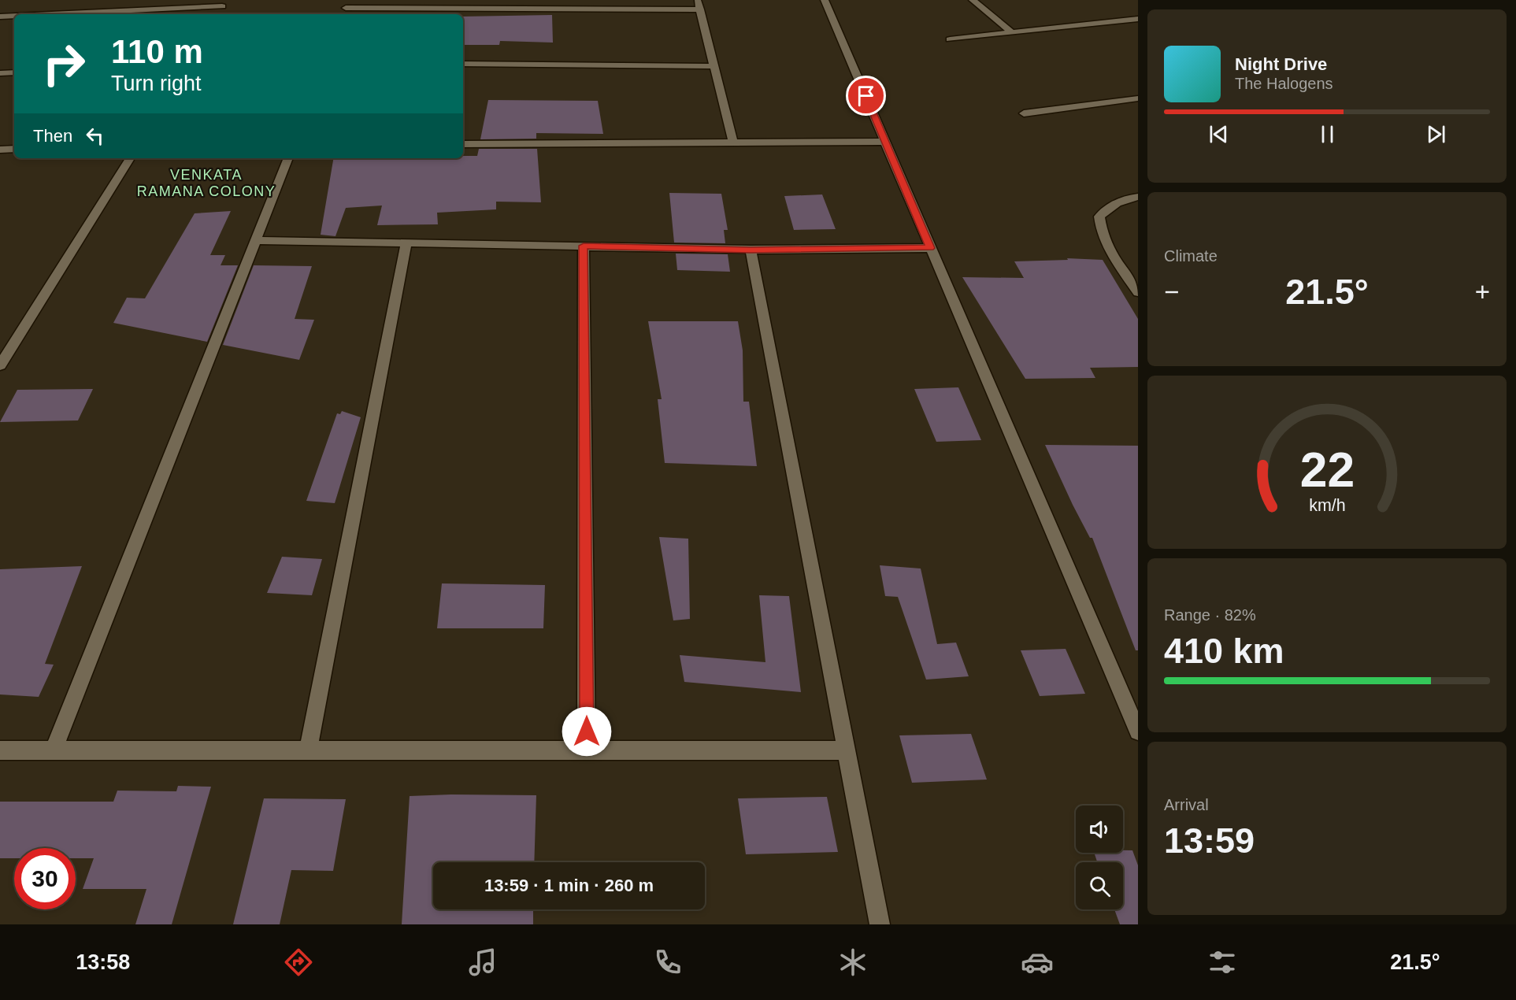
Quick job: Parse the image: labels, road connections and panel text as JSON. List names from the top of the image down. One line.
{"districts":["VENKATA RAMANA COLONY"],"page":{"turn":["110 m","Turn right"],"song":["Night Drive","The Halogens"],"then":"Then","tile":["Climate",["Range · 82%","410 km"],["Arrival","13:59"]],"heat":["−","21.5°","+"],"limit":"30","trip":"13:59 · 1 min · 260 m","tabs":["13:58","21.5°"],"gauge":["22","km/h"]}}
